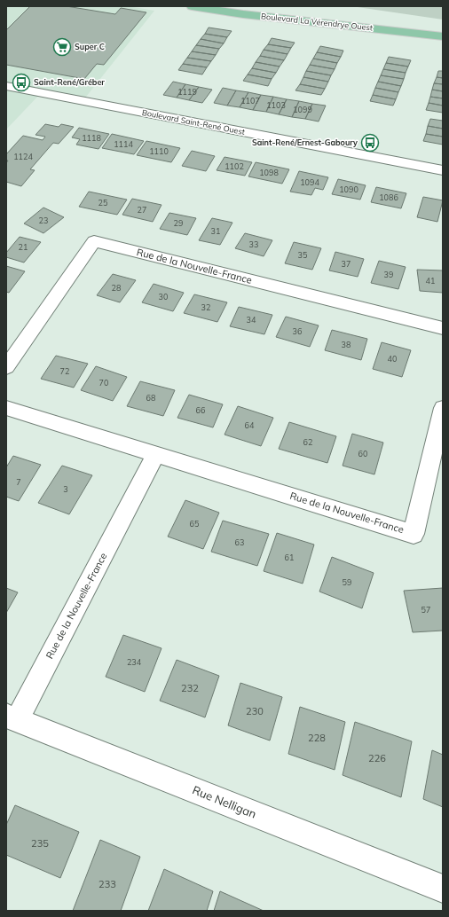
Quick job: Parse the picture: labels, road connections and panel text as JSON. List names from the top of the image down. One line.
{"streets":{"main road":["Boulevard La Vérendrye Ouest"],"street":["Boulevard Saint-René Ouest","Rue de la Nouvelle-France","Rue Nelligan"]},"crossings":[["Rue de la Nouvelle-France","Rue Nelligan"]],"places":{"supermarket":["Super C"],"bus stop":["Saint-René/Gréber","Saint-René/Ernest-Gaboury"]},"house_numbers":["1119","1107","1103","1099","1118","1114","1110","1124","1102","1098","1094","1090","1086","25","27","23","29","31","33","21","35","37","39","41","28","30","32","34","36","38","40","72","70","68","66","64","62","60","7","3","65","63","61","59","57","234","232","230","228","226","235","233"]}
